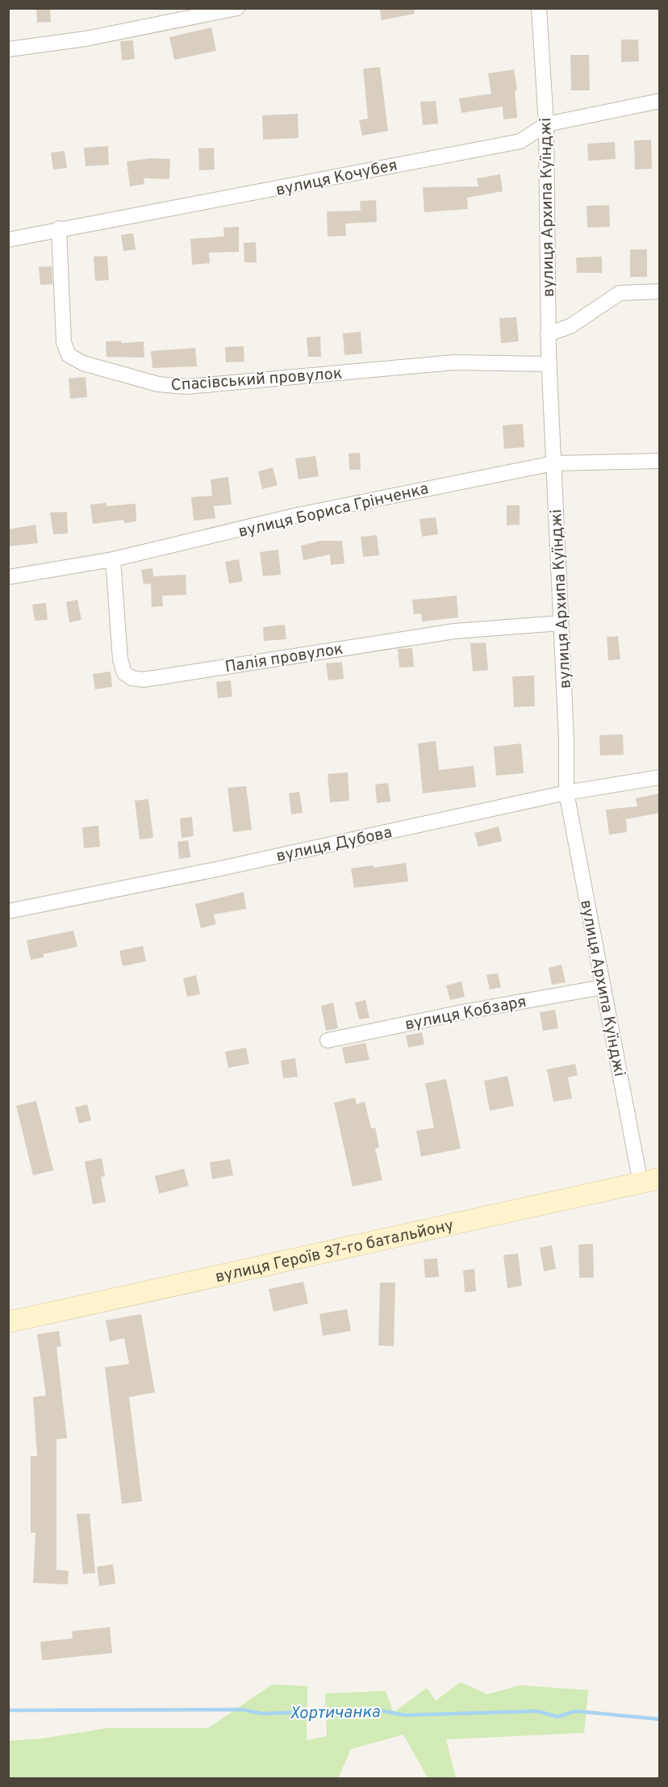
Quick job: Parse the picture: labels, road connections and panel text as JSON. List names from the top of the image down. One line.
{"streets":{"street":["вулиця Кочубея","вулиця Архипа Куїнджі","Спасівський провулок","вулиця Бориса Грінченка","Палія провулок","вулиця Дубова","вулиця Кобзаря","вулиця Героїв 37-го батальйону"]},"crossings":[["вулиця Кочубея","вулиця Архипа Куїнджі"],["вулиця Кочубея","Спасівський провулок"],["вулиця Архипа Куїнджі","Спасівський провулок"],["вулиця Архипа Куїнджі","вулиця Бориса Грінченка"],["вулиця Архипа Куїнджі","Палія провулок"],["вулиця Архипа Куїнджі","вулиця Дубова"],["вулиця Архипа Куїнджі","вулиця Кобзаря"],["вулиця Архипа Куїнджі","вулиця Героїв 37-го батальйону"],["вулиця Бориса Грінченка","Палія провулок"]],"water":["Хортичанка"]}
